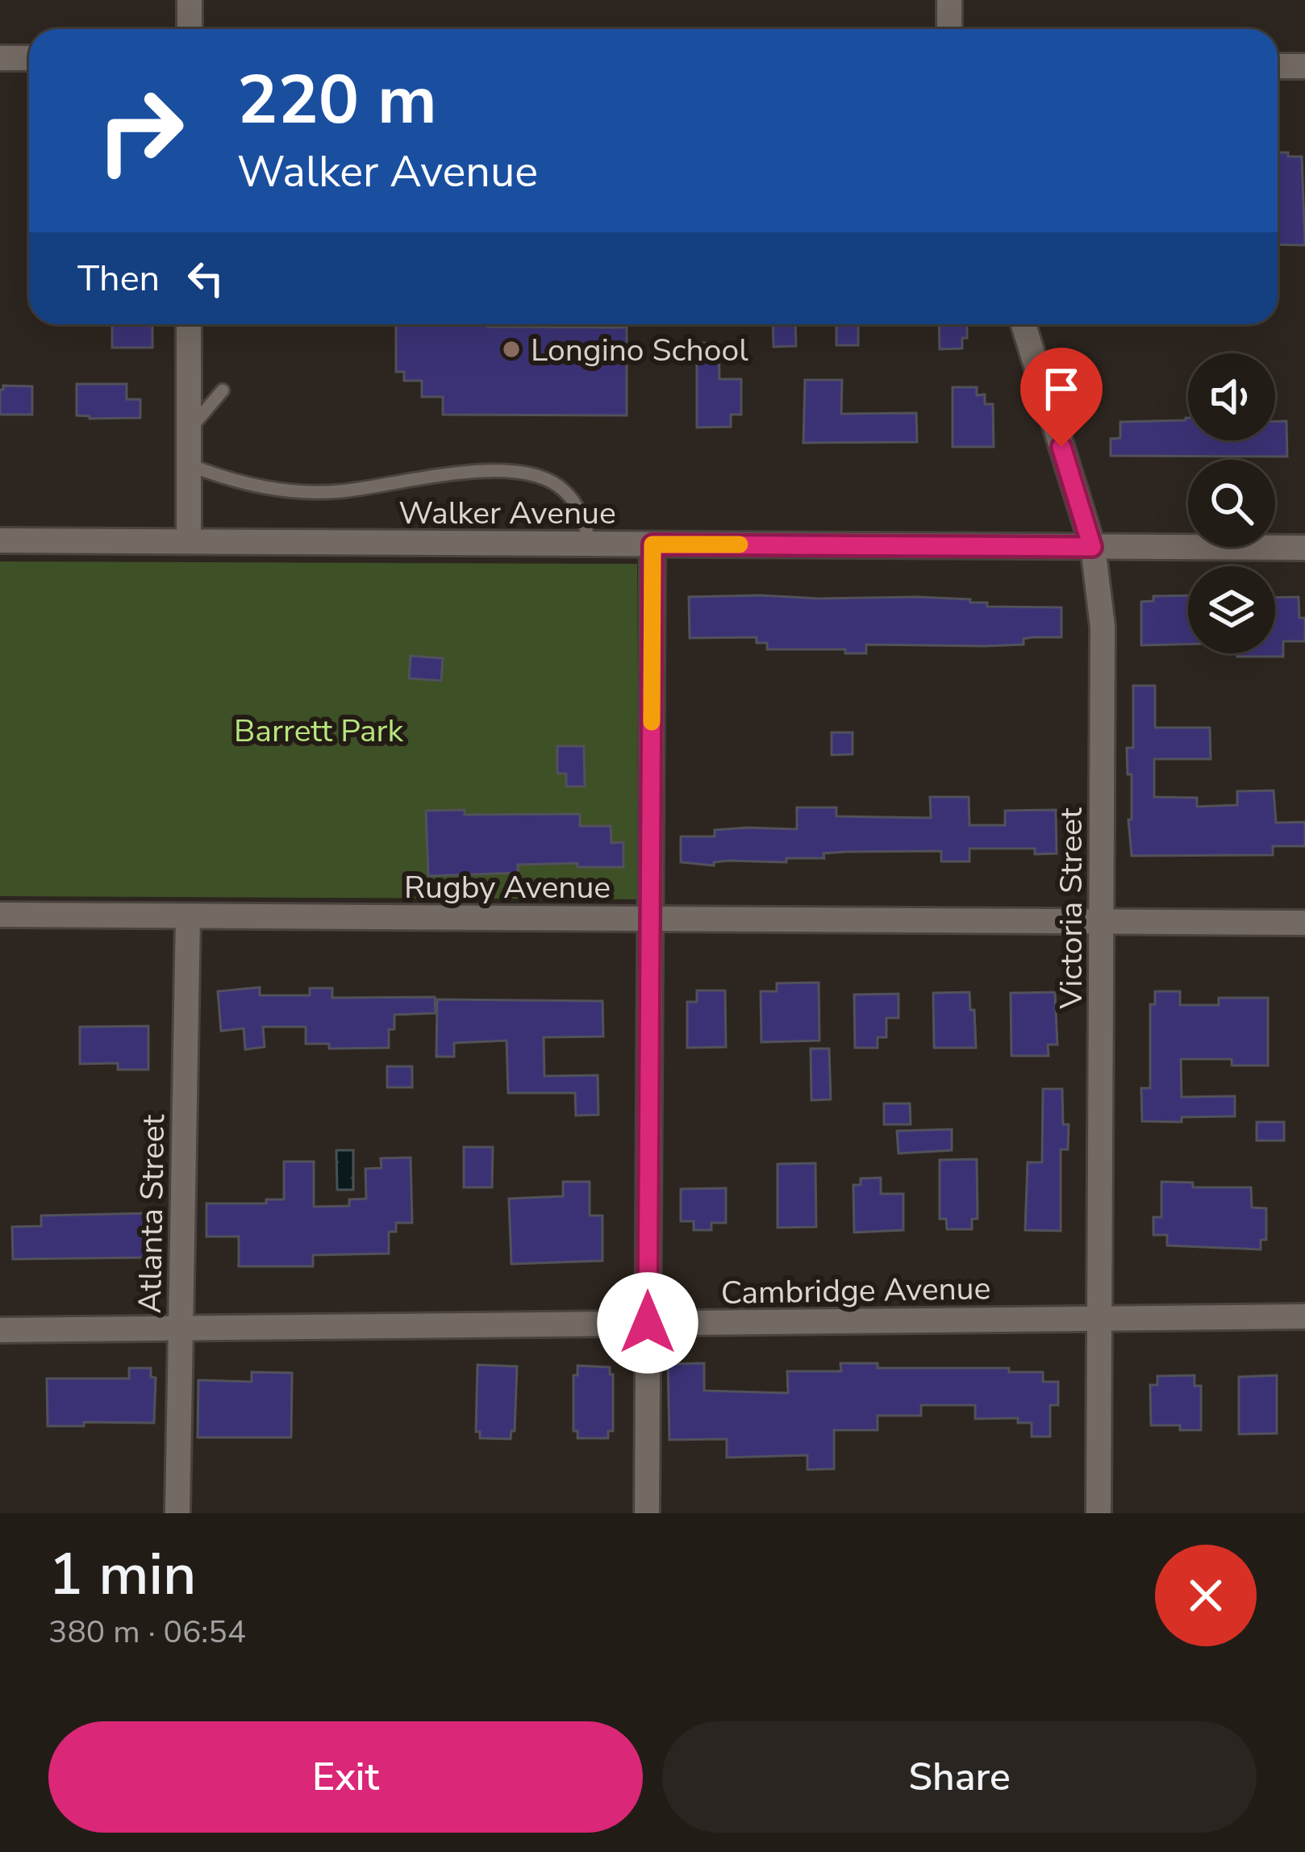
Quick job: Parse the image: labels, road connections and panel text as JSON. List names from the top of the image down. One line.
{"streets":{"street":["Walker Avenue","Rugby Avenue","Victoria Street","Atlanta Street","Cambridge Avenue"]},"crossings":[["Walker Avenue","Victoria Street"],["Rugby Avenue","Victoria Street"],["Rugby Avenue","Atlanta Street"],["Victoria Street","Cambridge Avenue"],["Atlanta Street","Cambridge Avenue"]],"parks":["Barrett Park"],"places":["Longino School"],"page":{"turn":["220 m","Walker Avenue"],"then":"Then","heading":["1 min","380 m · 06:54"],"buttons":["Exit","Share"]}}
